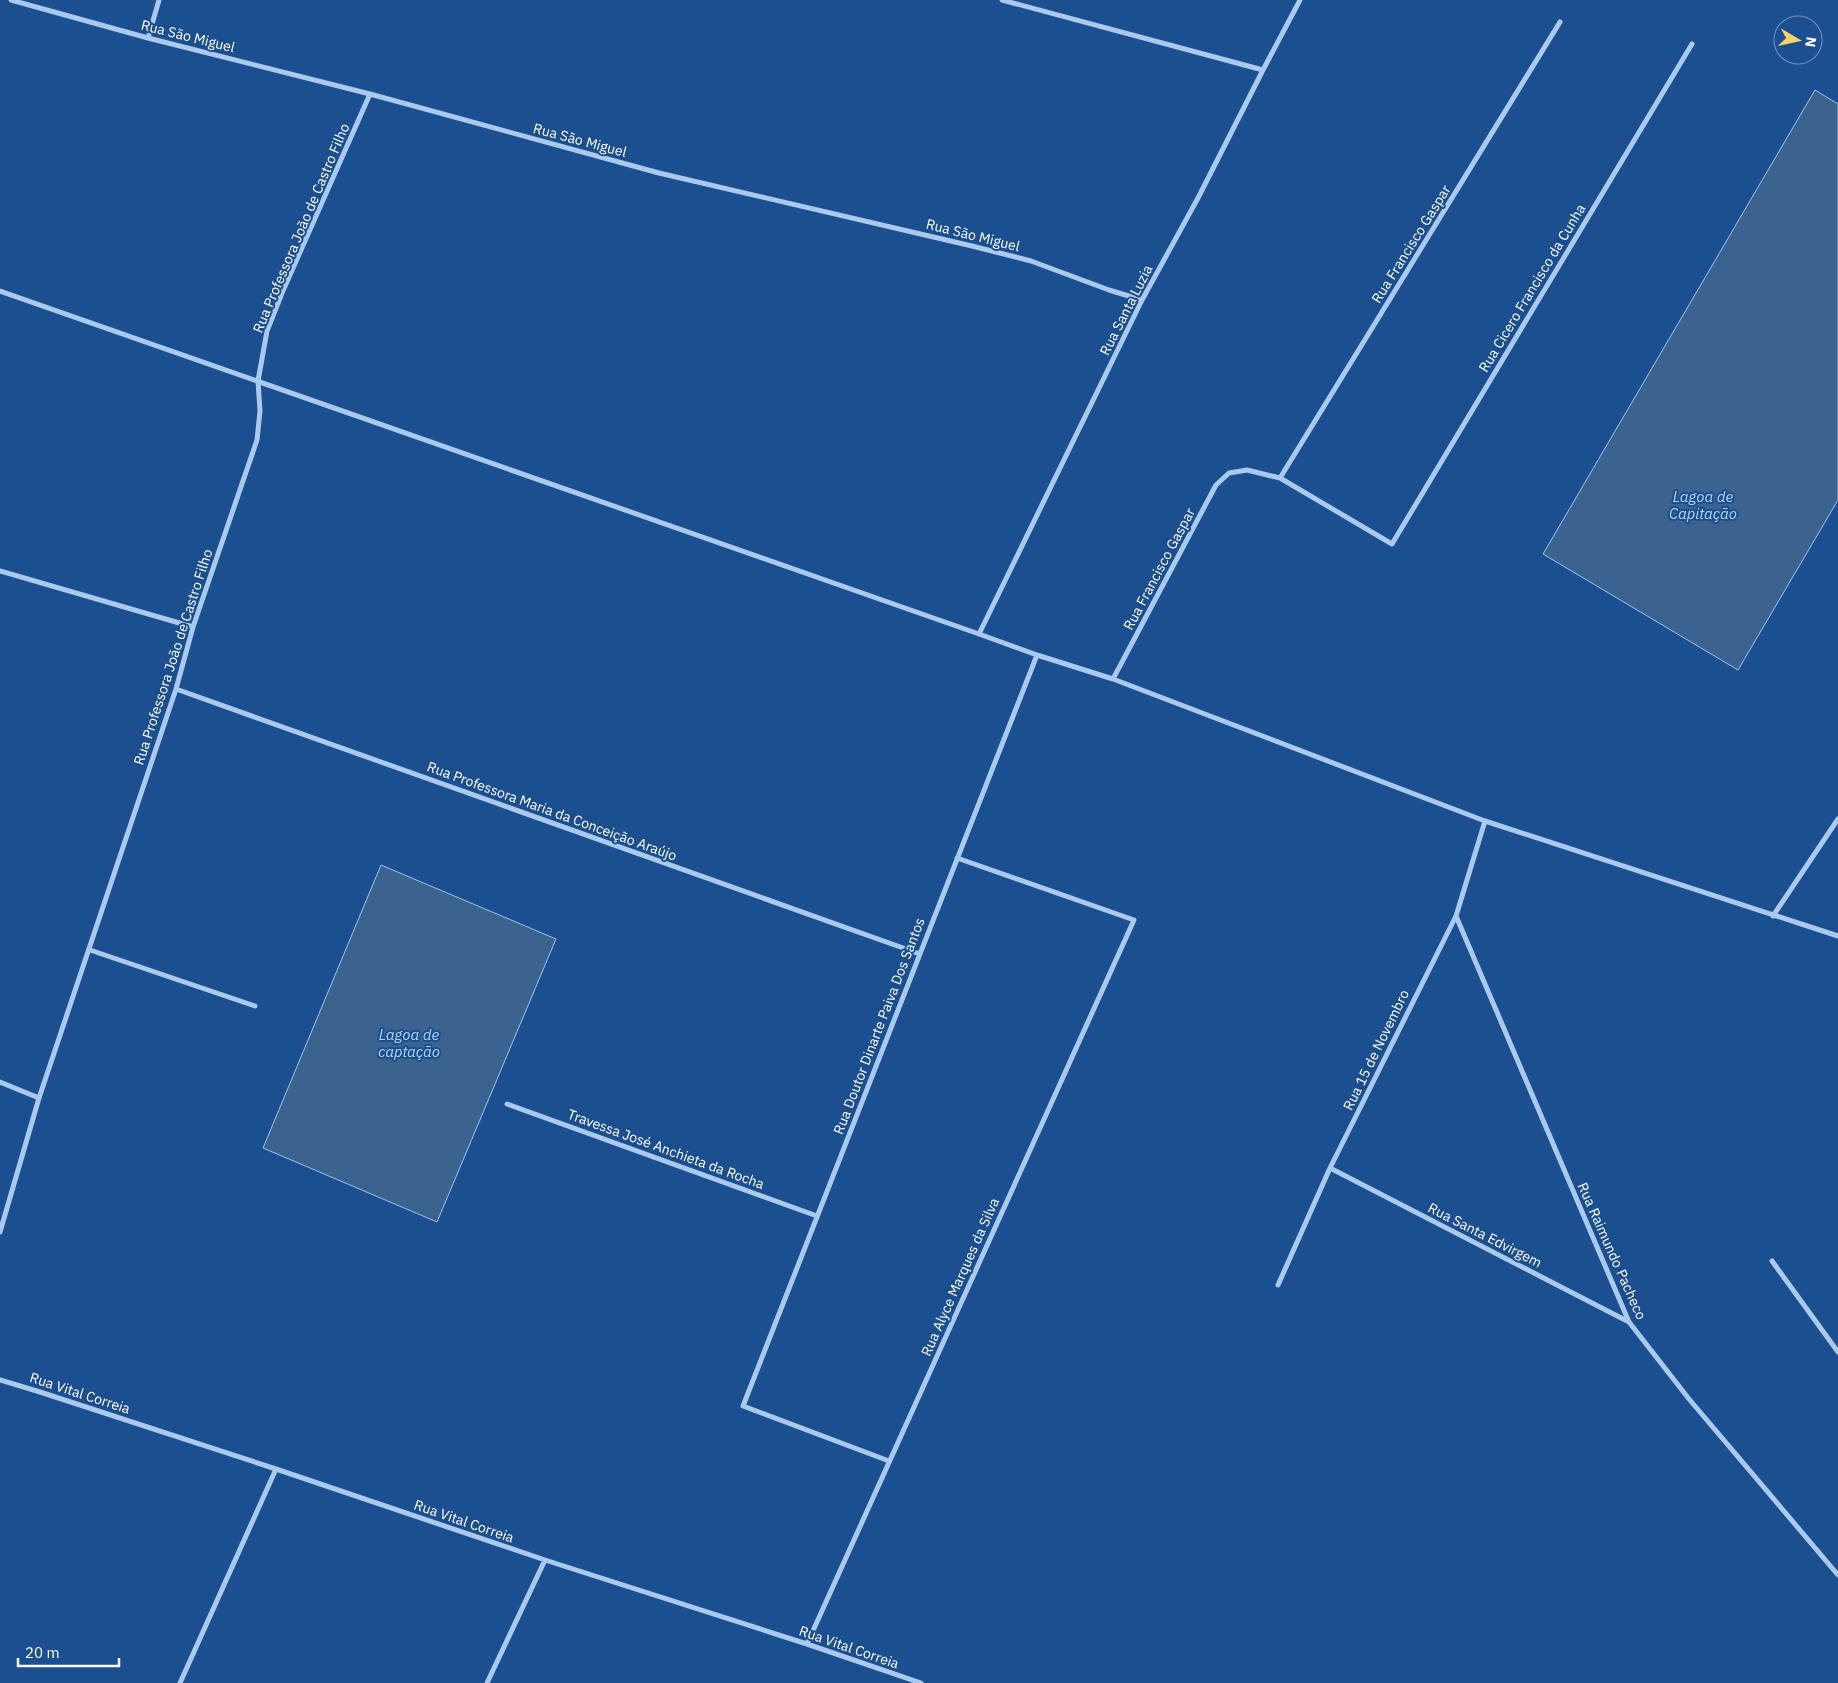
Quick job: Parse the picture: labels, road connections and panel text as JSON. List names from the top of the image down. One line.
{"streets":{"street":["Rua São Miguel","Rua Professora João de Castro Filho","Rua Francisco Gaspar","Rua Cicero Francisco da Cunha","Rua Santa Luzia","Rua Professora Maria da Conceição Araújo","Rua Doutor Dinarte Paiva Dos Santos","Rua 15 de Novembro","Travessa José Anchieta da Rocha","Rua Santa Edvirgem","Rua Raimundo Pacheco","Rua Alyce Marques da Silva","Rua Vital Correia"]},"crossings":[["Rua São Miguel","Rua Professora João de Castro Filho"],["Rua São Miguel","Rua Santa Luzia"],["Rua Professora João de Castro Filho","Rua Professora Maria da Conceição Araújo"],["Rua Francisco Gaspar","Rua Cicero Francisco da Cunha"],["Rua Professora Maria da Conceição Araújo","Rua Doutor Dinarte Paiva Dos Santos"],["Rua Doutor Dinarte Paiva Dos Santos","Travessa José Anchieta da Rocha"],["Rua Doutor Dinarte Paiva Dos Santos","Rua Alyce Marques da Silva"],["Rua 15 de Novembro","Rua Santa Edvirgem"],["Rua 15 de Novembro","Rua Raimundo Pacheco"],["Rua Santa Edvirgem","Rua Raimundo Pacheco"],["Rua Alyce Marques da Silva","Rua Vital Correia"]],"water":["Lagoa de Capitação","Lagoa de captação"],"scale_bar":"20 m","north":"right"}
